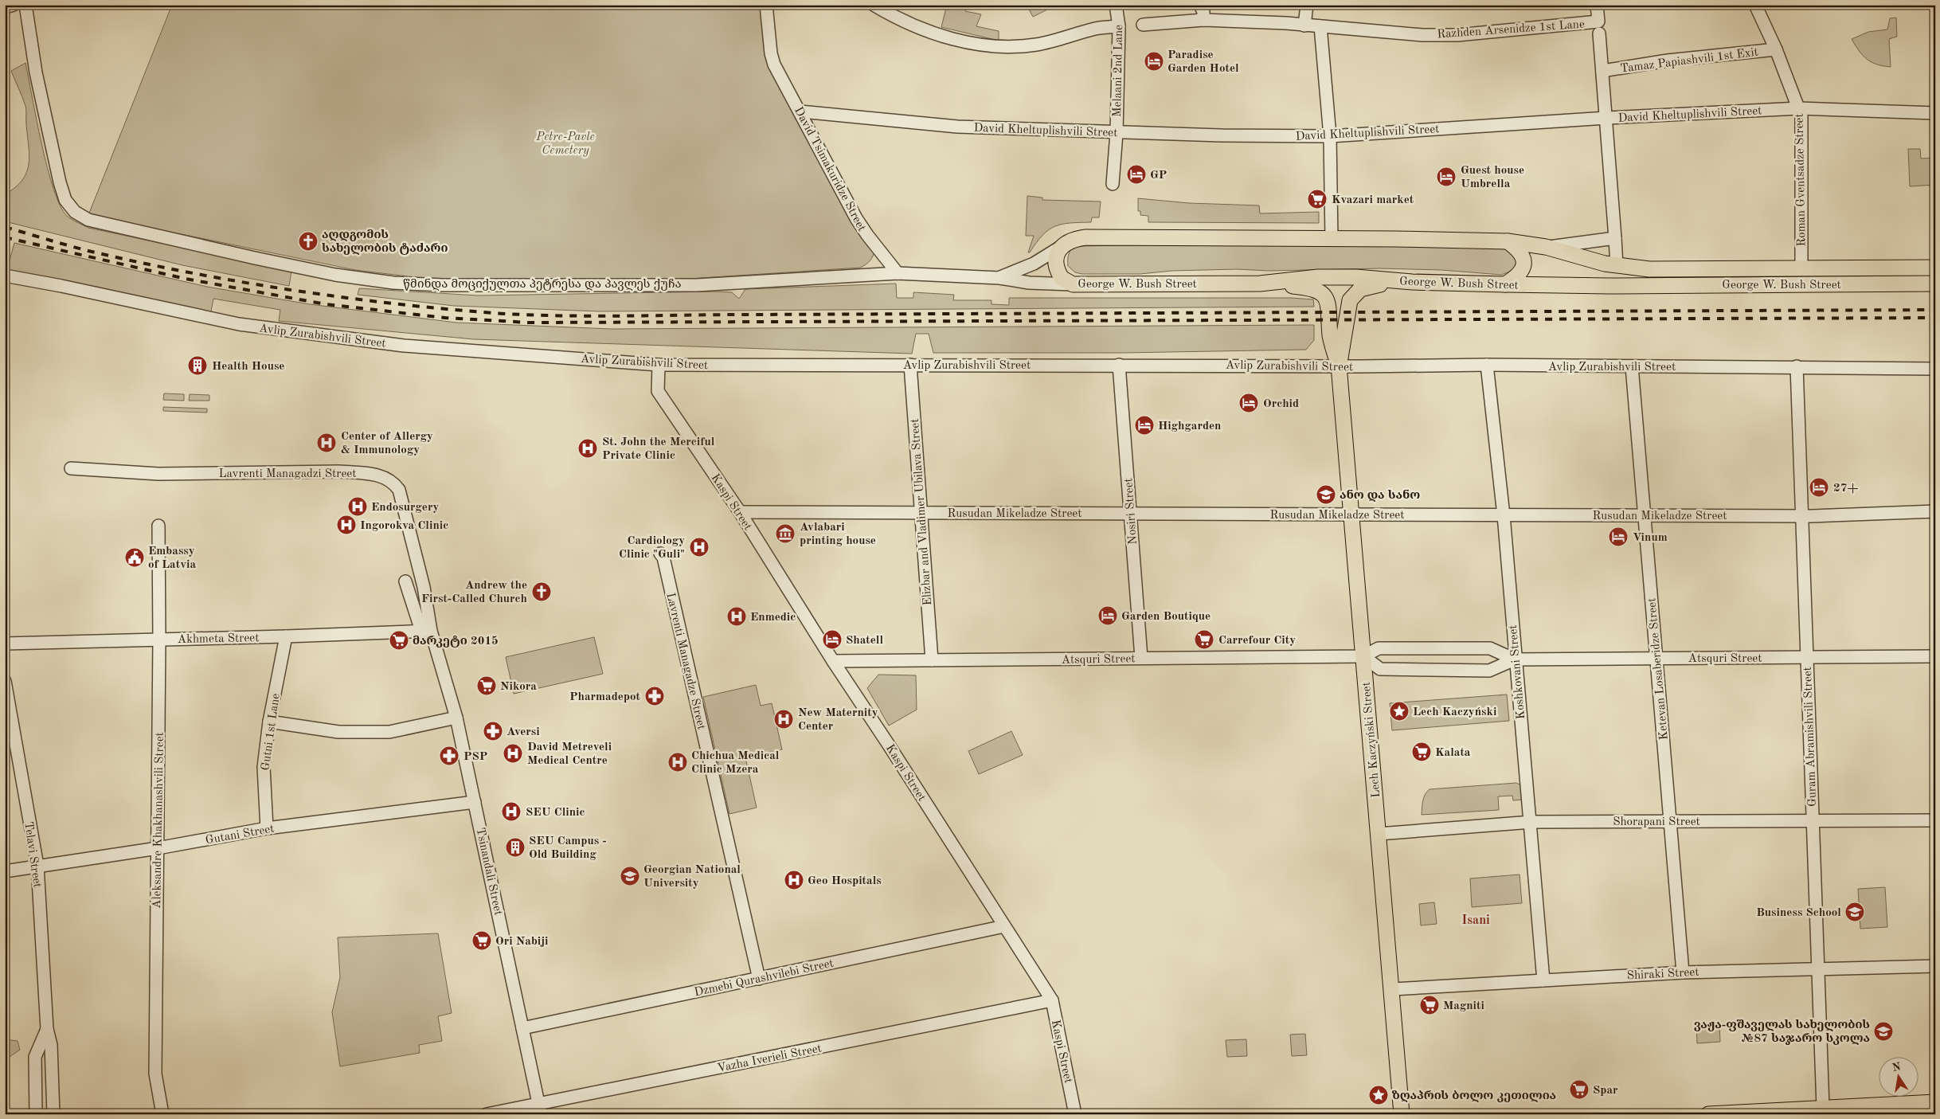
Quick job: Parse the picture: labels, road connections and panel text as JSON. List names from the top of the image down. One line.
{"streets":{"main road":["George W. Bush Street","Lech Kaczyński Street"],"street":["Razhden Arsenidze 1st Lane","Tamaz Papiashvili 1st Exit","Melaani 2nd Lane","David Kheltuplishvili Street","David Tsimakuridze Street","Roman Gventsadze Street","წმინდა მოციქულთა პეტრესა და პავლეს ქუჩა","Avlip Zurabishvili Street","Lavrenti Managadzi Street","Kaspi Street","Nosiri Street","Elizbar and Vladimer Ubilava Street","Rusudan Mikeladze Street","Akhmeta Street","Atsquri Street","Lavrenti Managadze Street","Ketevan Losaberidze Street","Koshkovani Street","Gutni 1st Lane","Guram Abramishvili Street","Aleksandre Khakhanashvili Street","Shorapani Street","Gutani Street","Telavi Street","Tsinandali Street","Shiraki Street","Dzmebi Qurashvilebi Street","Vazha Iverieli Street"]},"crossings":[["Tamaz Papiashvili 1st Exit","Roman Gventsadze Street"],["Melaani 2nd Lane","David Kheltuplishvili Street"],["David Kheltuplishvili Street","David Tsimakuridze Street"],["David Kheltuplishvili Street","Roman Gventsadze Street"],["David Tsimakuridze Street","წმინდა მოციქულთა პეტრესა და პავლეს ქუჩა"],["Roman Gventsadze Street","George W. Bush Street"],["George W. Bush Street","Lech Kaczyński Street"],["Avlip Zurabishvili Street","Kaspi Street"],["Avlip Zurabishvili Street","Nosiri Street"],["Avlip Zurabishvili Street","Elizbar and Vladimer Ubilava Street"],["Avlip Zurabishvili Street","Ketevan Losaberidze Street"],["Avlip Zurabishvili Street","Koshkovani Street"],["Avlip Zurabishvili Street","Guram Abramishvili Street"],["Avlip Zurabishvili Street","Lech Kaczyński Street"],["Lavrenti Managadzi Street","Akhmeta Street"],["Lavrenti Managadzi Street","Tsinandali Street"],["Kaspi Street","Rusudan Mikeladze Street"],["Kaspi Street","Atsquri Street"],["Kaspi Street","Dzmebi Qurashvilebi Street"],["Kaspi Street","Vazha Iverieli Street"],["Nosiri Street","Rusudan Mikeladze Street"],["Nosiri Street","Atsquri Street"],["Elizbar and Vladimer Ubilava Street","Rusudan Mikeladze Street"],["Elizbar and Vladimer Ubilava Street","Atsquri Street"],["Rusudan Mikeladze Street","Ketevan Losaberidze Street"],["Rusudan Mikeladze Street","Koshkovani Street"],["Rusudan Mikeladze Street","Guram Abramishvili Street"],["Rusudan Mikeladze Street","Lech Kaczyński Street"],["Akhmeta Street","Gutni 1st Lane"],["Akhmeta Street","Aleksandre Khakhanashvili Street"],["Akhmeta Street","Tsinandali Street"],["Atsquri Street","Ketevan Losaberidze Street"],["Atsquri Street","Koshkovani Street"],["Atsquri Street","Guram Abramishvili Street"],["Atsquri Street","Lech Kaczyński Street"],["Lavrenti Managadze Street","Dzmebi Qurashvilebi Street"],["Ketevan Losaberidze Street","Shorapani Street"],["Ketevan Losaberidze Street","Shiraki Street"],["Koshkovani Street","Shorapani Street"],["Koshkovani Street","Shiraki Street"],["Gutni 1st Lane","Gutani Street"],["Guram Abramishvili Street","Shorapani Street"],["Guram Abramishvili Street","Shiraki Street"],["Lech Kaczyński Street","Shorapani Street"],["Lech Kaczyński Street","Shiraki Street"],["Aleksandre Khakhanashvili Street","Gutani Street"],["Gutani Street","Telavi Street"],["Gutani Street","Tsinandali Street"],["Tsinandali Street","Dzmebi Qurashvilebi Street"],["Tsinandali Street","Vazha Iverieli Street"]],"districts":["Isani"],"parks":["Petre-Pavle Cemetery"],"places":{"hotel":["Paradise Garden Hotel","GP","Guest house Umbrella","Orchid","Highgarden","27+","Vinum","Garden Boutique","Shatell"],"supermarket":["Kvazari market","Carrefour City","მარკეტი 2015","Nikora","Kalata","Ori Nabiji","Magniti","Spar"],"church":["აღდგომის სახელობის ტაძარი","Andrew the First-Called Church"],"building":["Health House","SEU Campus - Old Building"],"hospital":["Center of Allergy & Immunology","St. John the Merciful Private Clinic","Endosurgery","Ingorokva Clinic","Cardiology Clinic \"Guli\"","Enmedic","New Maternity Center","David Metreveli Medical Centre","Chichua Medical Clinic Mzera","SEU Clinic","Geo Hospitals"],"school or university":["ანო და სანო","Georgian National University","Business School","ვაჟა-ფშაველას სახელობის №87 საჯარო სკოლა"],"museum":["Avlabari printing house"],"public building":["Embassy of Latvia"],"pharmacy":["Pharmadepot","Aversi","PSP"],"place":["Lech Kaczyński","ზღაპრის ბოლო კეთილია"]},"north":"top"}
